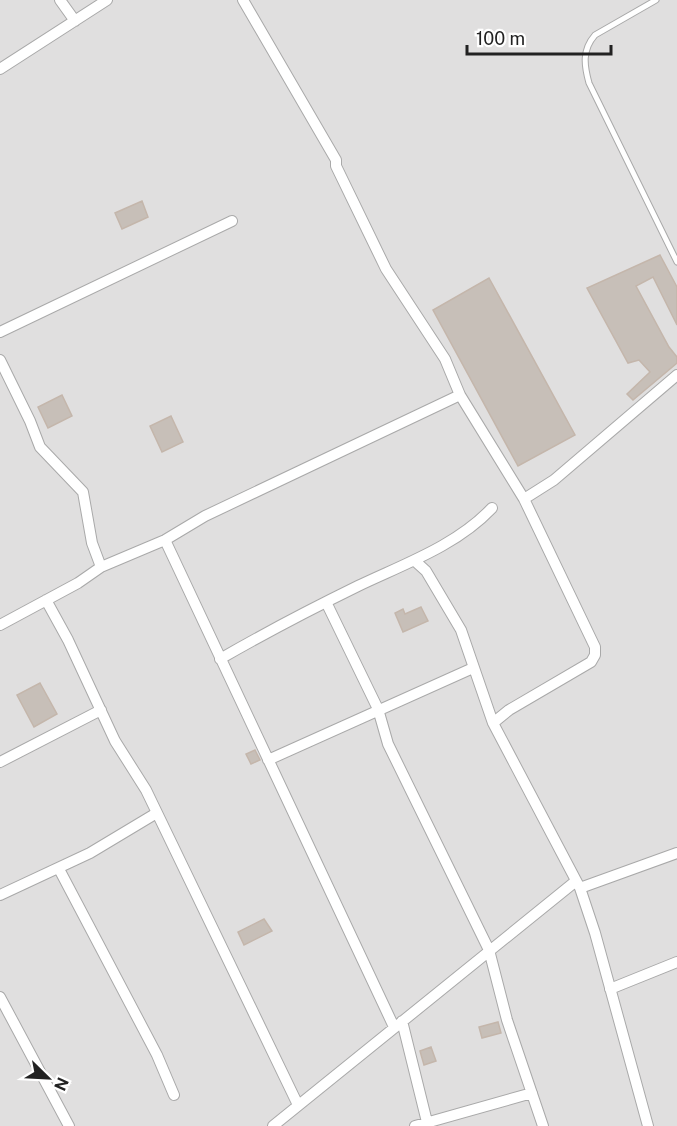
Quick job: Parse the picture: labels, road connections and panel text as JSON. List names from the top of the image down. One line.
{"scale_bar":"100 m","north":"bottom right"}
